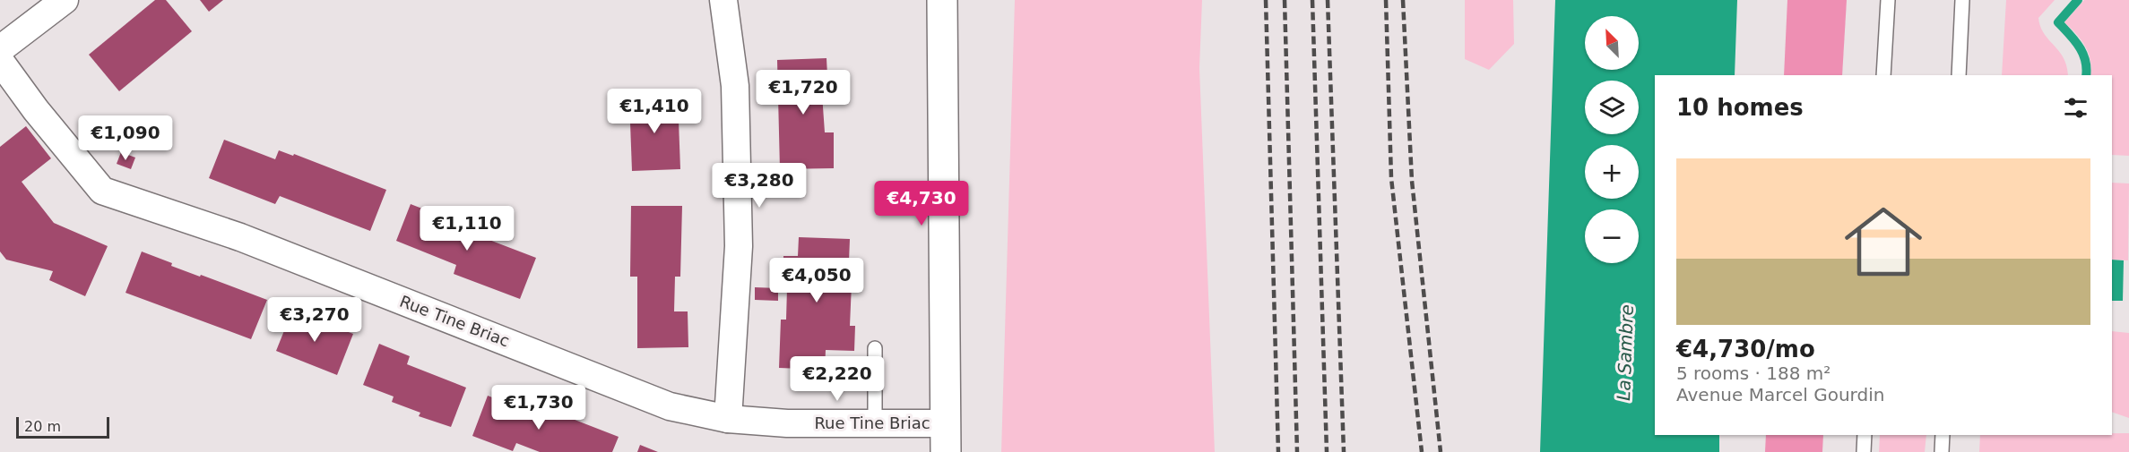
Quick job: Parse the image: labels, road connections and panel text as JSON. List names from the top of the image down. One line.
{"streets":{"street":["Rue Tine Briac"]},"water":["La Sambre"],"scale_bar":"20 m","north":"top left","page":{"map_buttons":["+","−"],"price":["€1,720","€1,410","€1,090","€3,280","€4,730","€1,110","€4,050","€3,270","€2,220","€1,730"],"heading":"10 homes","list":[{"name":"€4,730/mo","note":"5 rooms · 188 m² · Avenue Marcel Gourdin"}],"scale":"20 m"}}
